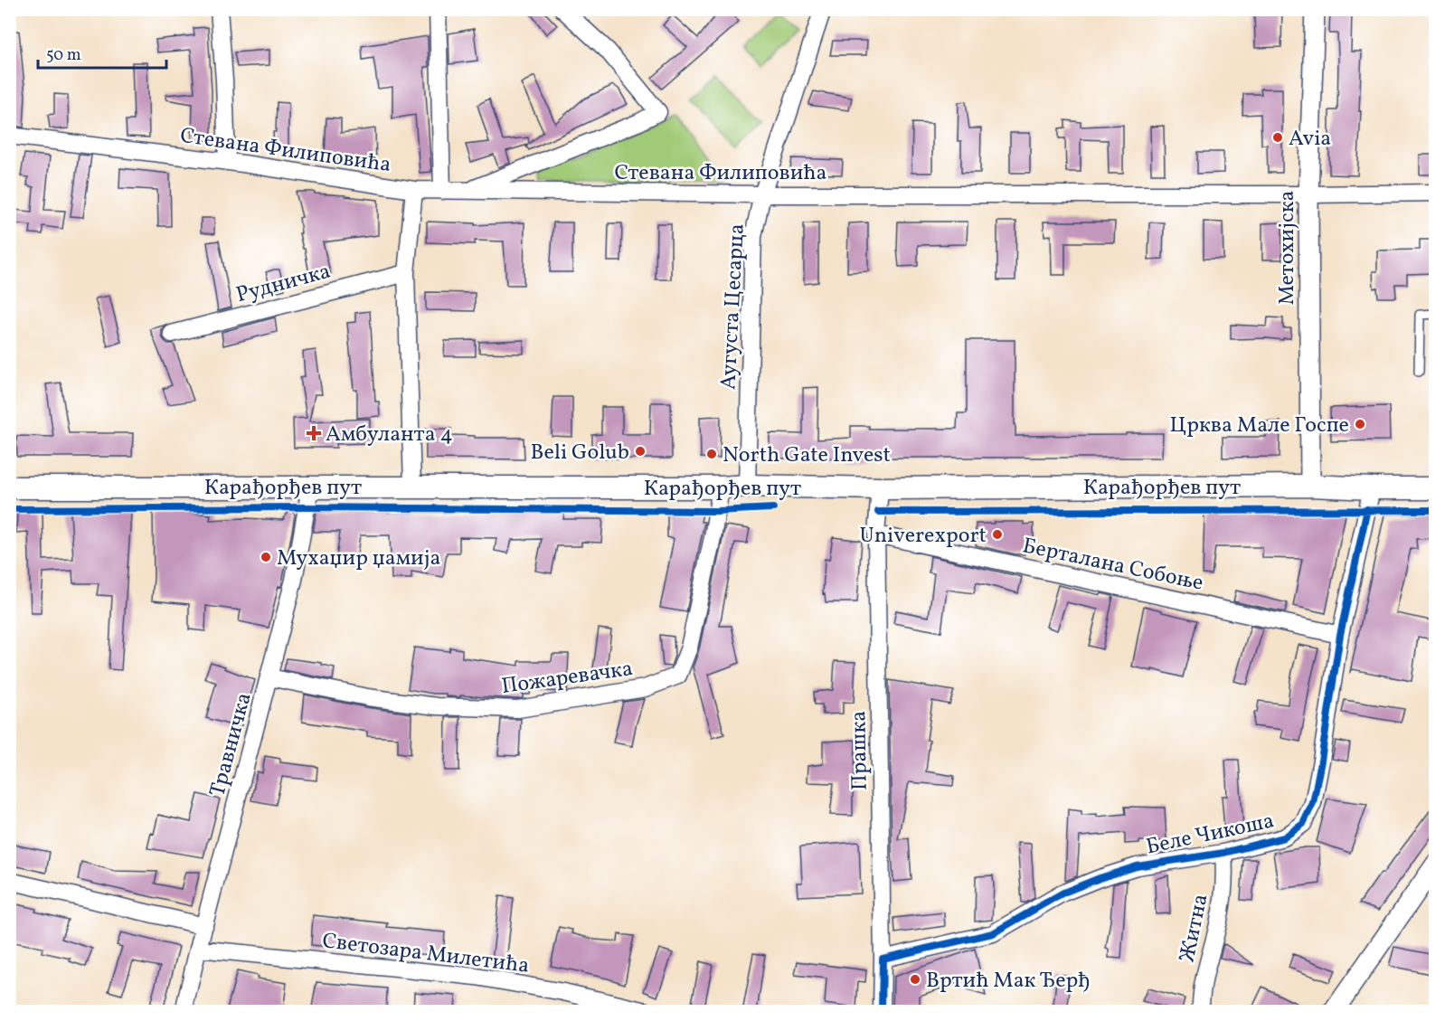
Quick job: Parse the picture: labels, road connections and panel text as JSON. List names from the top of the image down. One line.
{"streets":{"main road":["Карађорђев пут"],"street":["Стевана Филиповића","Метохијска","Рудничка","Аугуста Цесарца","Берталана Собоње","Пожаревачка","Травничка","Прашка","Беле Чикоша","Житна","Светозара Милетића"]},"crossings":[["Стевана Филиповића","Метохијска"],["Стевана Филиповића","Аугуста Цесарца"],["Метохијска","Карађорђев пут"],["Аугуста Цесарца","Карађорђев пут"],["Карађорђев пут","Пожаревачка"],["Карађорђев пут","Травничка"],["Карађорђев пут","Прашка"],["Карађорђев пут","Беле Чикоша"],["Берталана Собоње","Прашка"],["Берталана Собоње","Беле Чикоша"],["Пожаревачка","Травничка"],["Травничка","Светозара Милетића"],["Прашка","Беле Чикоша"],["Беле Чикоша","Житна"]],"places":{"other":["Avia","Црква Мале Госпе","Beli Golub","North Gate Invest","Univerexport","Мухаџир џамија","Вртић Мак Ђерђ"],"health":["Амбуланта 4"]},"scale_bar":"50 m"}
